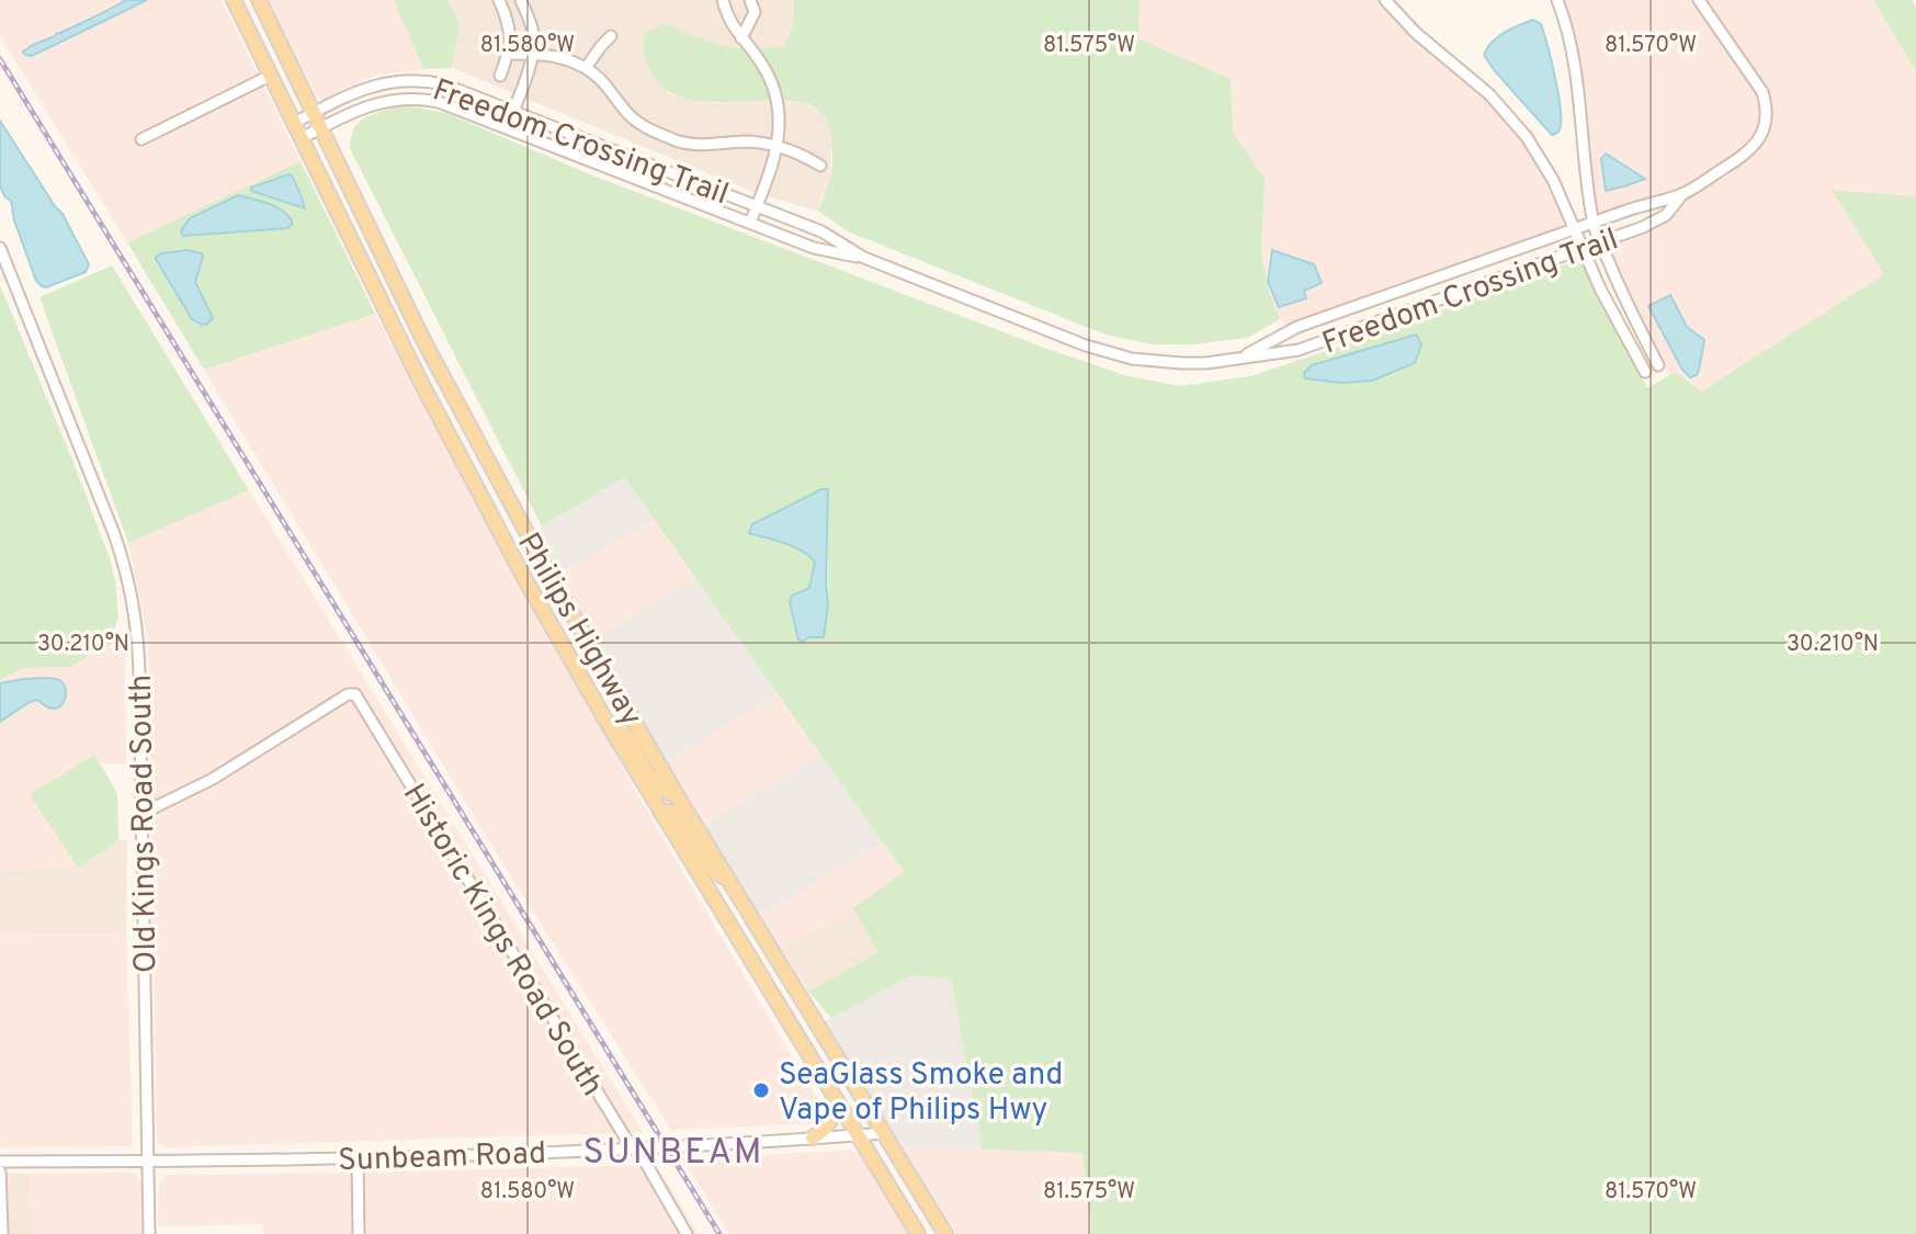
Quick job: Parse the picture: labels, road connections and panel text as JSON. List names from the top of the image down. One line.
{"streets":{"main road":["Philips Highway"],"street":["Freedom Crossing Trail","Old Kings Road South","Historic Kings Road South","Sunbeam Road"]},"crossings":[["Freedom Crossing Trail","Philips Highway"],["Philips Highway","Sunbeam Road"],["Old Kings Road South","Historic Kings Road South"],["Old Kings Road South","Sunbeam Road"],["Historic Kings Road South","Sunbeam Road"]],"districts":["SUNBEAM"],"places":["SeaGlass Smoke and Vape of Philips Hwy"],"coordinates":["81.580°W","81.575°W","81.570°W","30.210°N"]}
